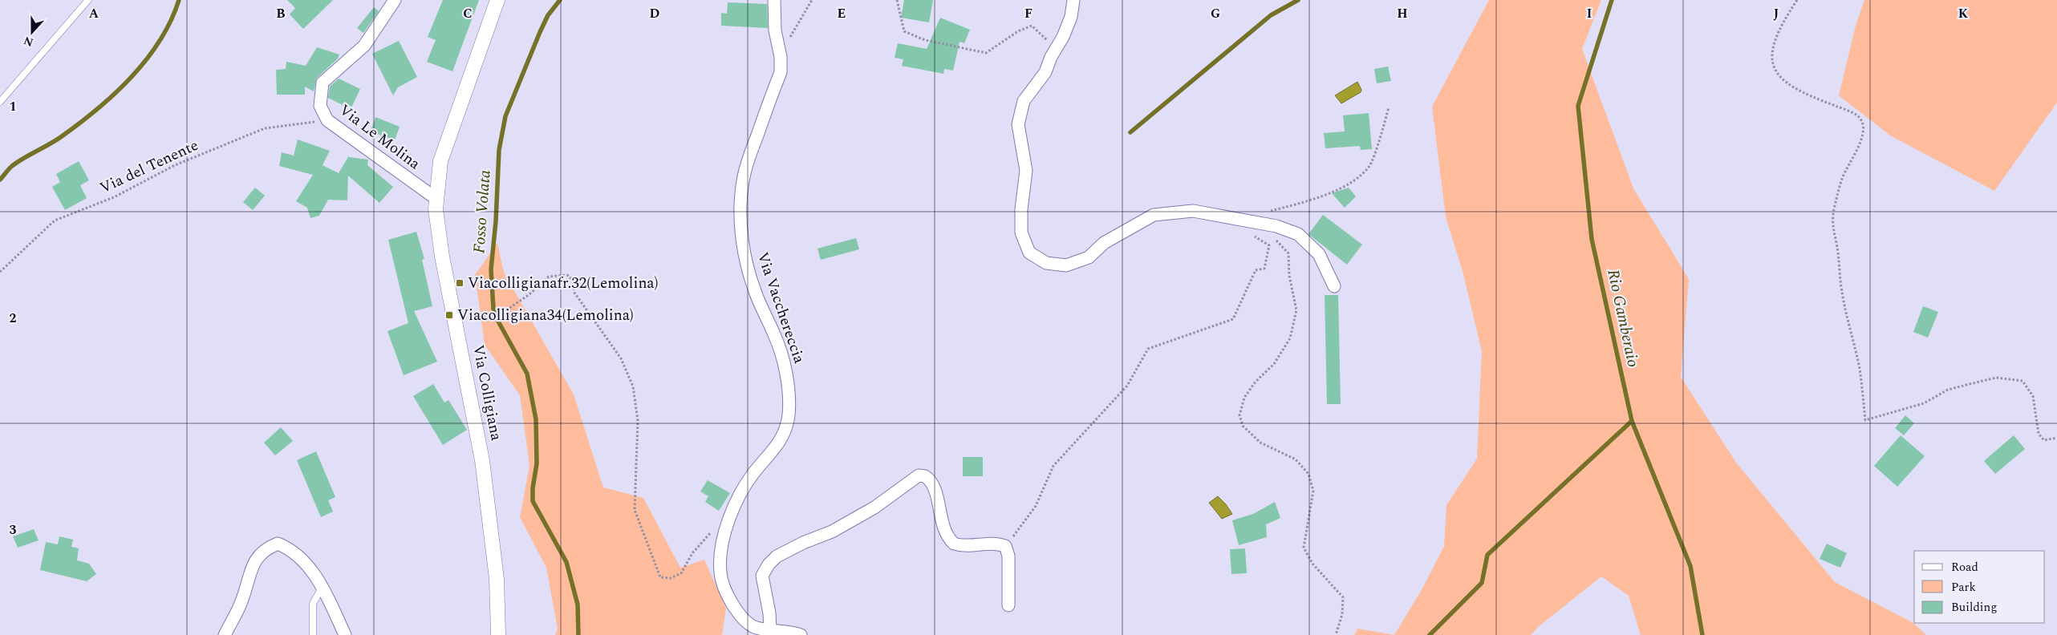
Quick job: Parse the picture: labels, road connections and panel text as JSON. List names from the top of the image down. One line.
{"streets":{"street":["Via Le Molina","Via Vacchereccia","Via Colligiana"],"path":["Via del Tenente"]},"crossings":[["Via Le Molina","Via del Tenente"],["Via Le Molina","Via Colligiana"]],"water":["Fosso Volata","Rio Gamberaio"],"places":{"transit":["Viacolligianafr.32(Lemolina)","Viacolligiana34(Lemolina)"]},"legend":["Road","Park","Building"],"north":"bottom","grid":{"columns":["A","B","C","D","E","F","G","H","I","J","K"],"rows":["1","2","3"]}}
